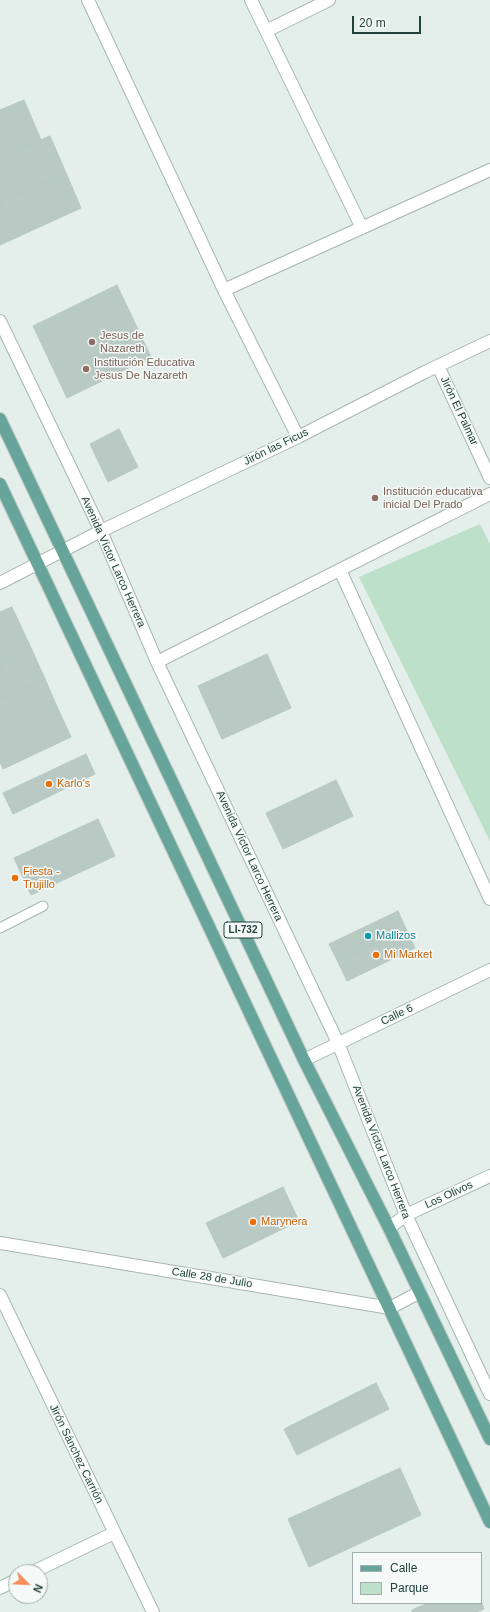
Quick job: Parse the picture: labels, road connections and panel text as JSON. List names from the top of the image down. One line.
{"streets":{"main road":["Avenida Víctor Larco Herrera","LI-732"],"street":["Jirón El Palmar","Jirón las Ficus","Calle 6","Los Olivos","Calle 28 de Julio","Jirón Sánchez Carrión"]},"crossings":[["Jirón El Palmar","Jirón las Ficus"],["Jirón las Ficus","Avenida Víctor Larco Herrera"],["Jirón las Ficus","LI-732"],["Avenida Víctor Larco Herrera","Calle 6"],["Avenida Víctor Larco Herrera","Los Olivos"],["LI-732","Calle 28 de Julio"]],"places":["Jesus de Nazareth","Institución Educativa Jesus De Nazareth","Institución educativa inicial Del Prado","Karlo's","Fiesta - Trujillo","Mallizos","Mi Market","Marynera"],"legend":["Calle","Parque"],"scale_bar":"20 m","north":"bottom right"}
